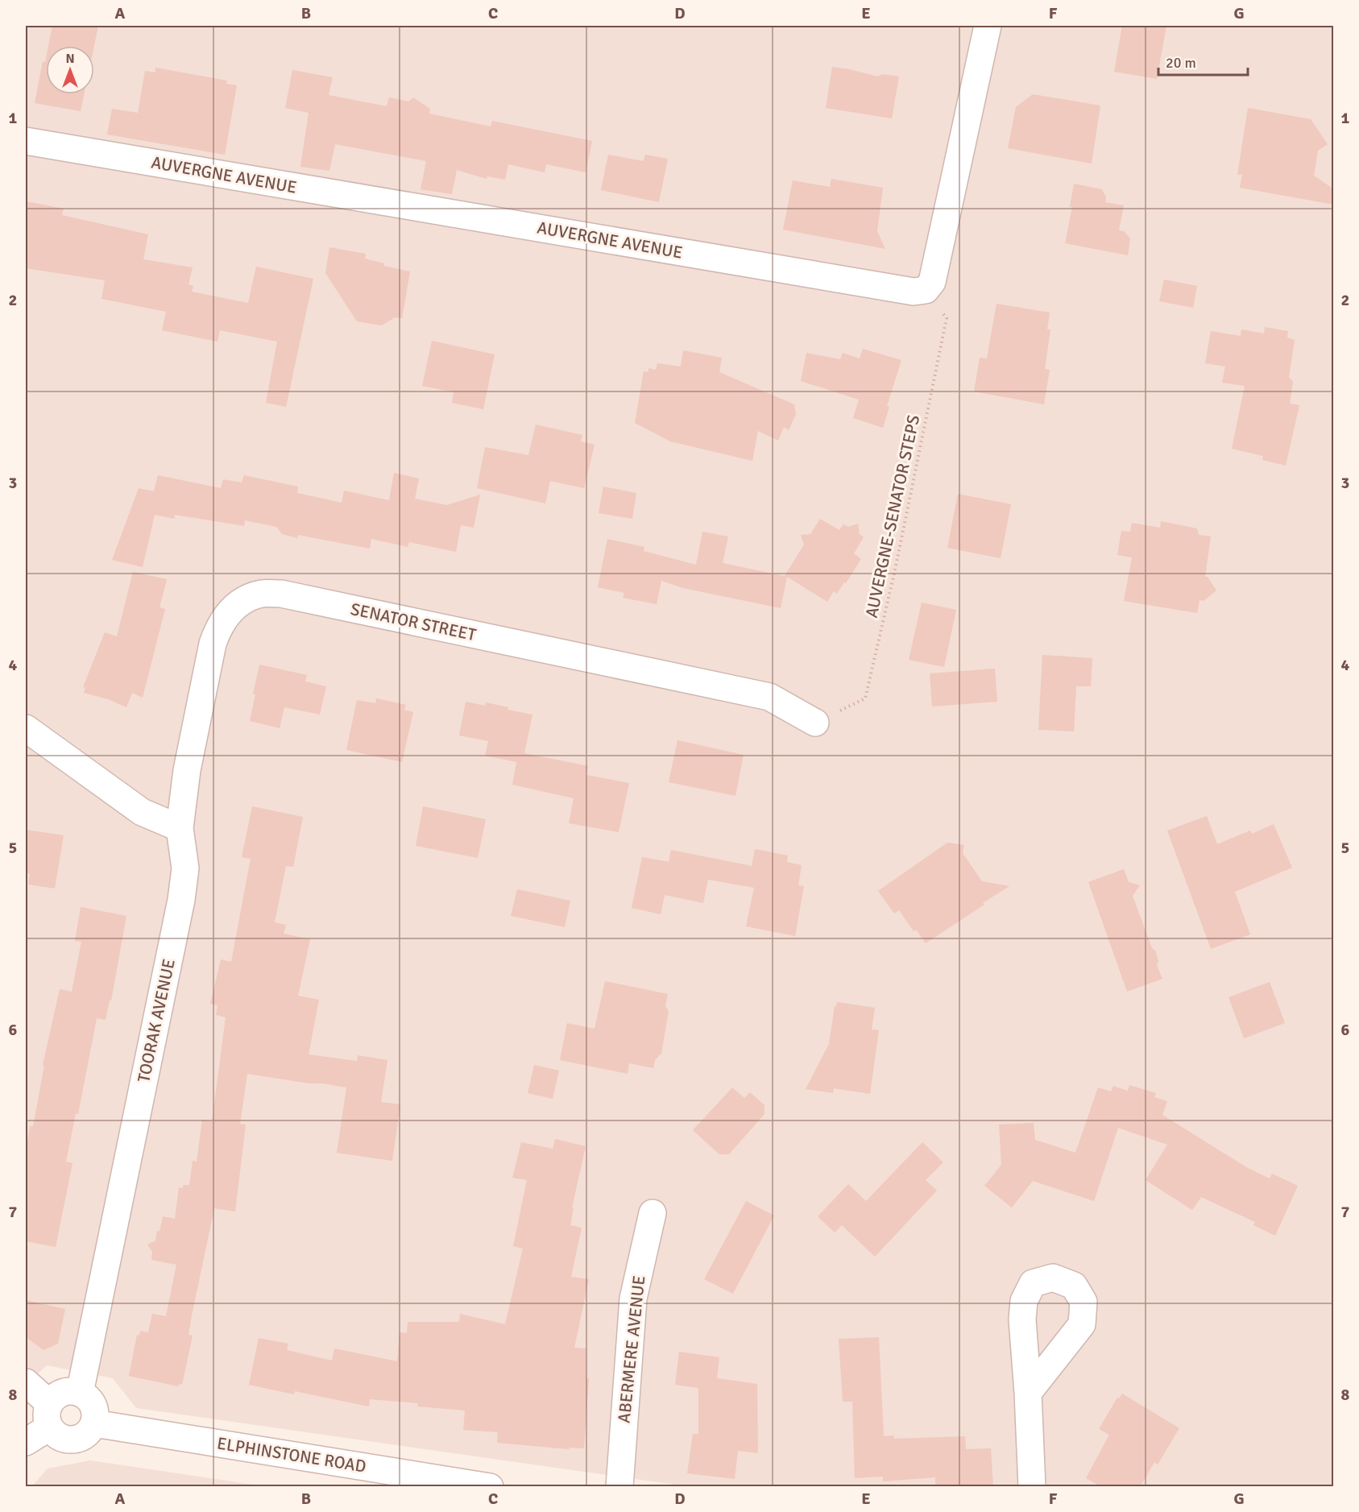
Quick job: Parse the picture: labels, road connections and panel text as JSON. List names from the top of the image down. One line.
{"streets":{"street":["AUVERGNE AVENUE","SENATOR STREET","TOORAK AVENUE","ABERMERE AVENUE","ELPHINSTONE ROAD"],"path":["AUVERGNE-SENATOR STEPS"]},"crossings":[["AUVERGNE AVENUE","AUVERGNE-SENATOR STEPS"],["AUVERGNE-SENATOR STEPS","SENATOR STREET"],["SENATOR STREET","TOORAK AVENUE"],["TOORAK AVENUE","ELPHINSTONE ROAD"]],"scale_bar":"20 m","north":"top","grid":{"columns":["A","B","C","D","E","F","G"],"rows":["1","2","3","4","5","6","7","8"]}}
